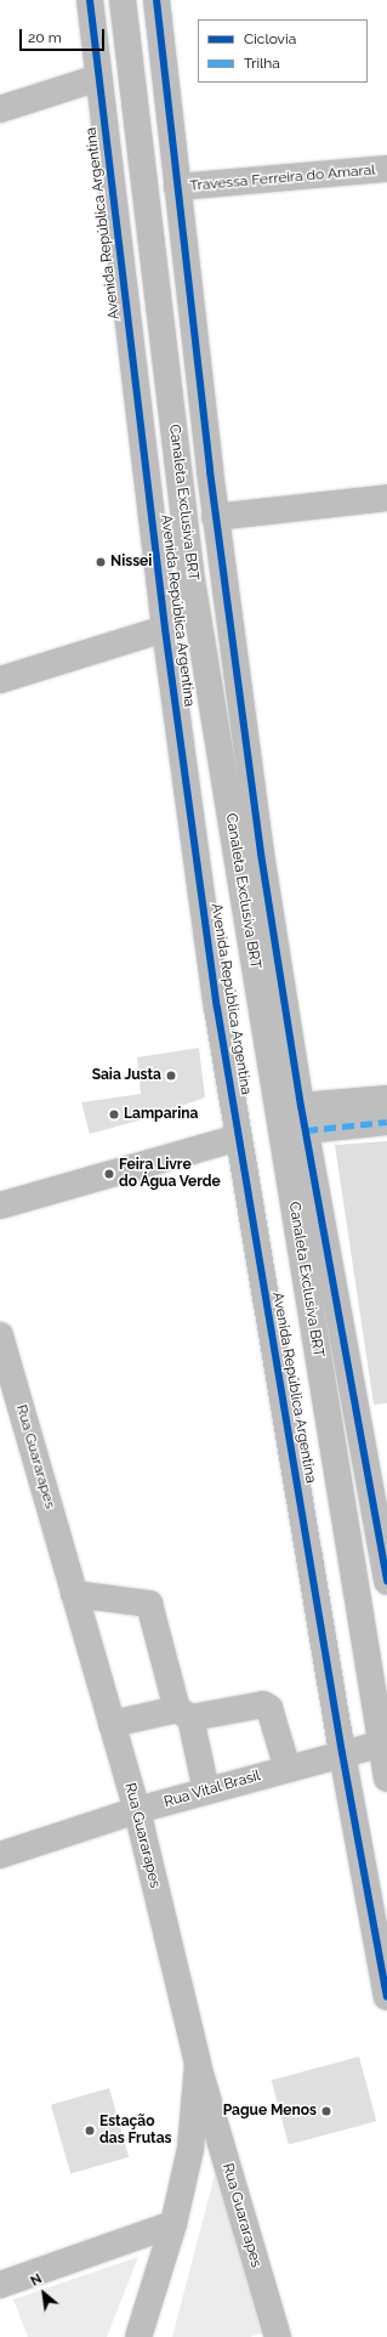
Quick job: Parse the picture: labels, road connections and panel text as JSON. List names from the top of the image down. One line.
{"streets":{"street":["Travessa Ferreira do Amaral","Avenida República Argentina","Canaleta Exclusiva BRT","Rua Guararapes","Rua Vital Brasil"]},"crossings":[["Avenida República Argentina","Rua Vital Brasil"],["Canaleta Exclusiva BRT","Rua Vital Brasil"],["Rua Guararapes","Rua Vital Brasil"]],"places":["Nissei","Saia Justa","Lamparina","Feira Livre do Água Verde","Pague Menos","Estação das Frutas"],"legend":["Ciclovia","Trilha"],"scale_bar":"20 m","north":"top left"}
